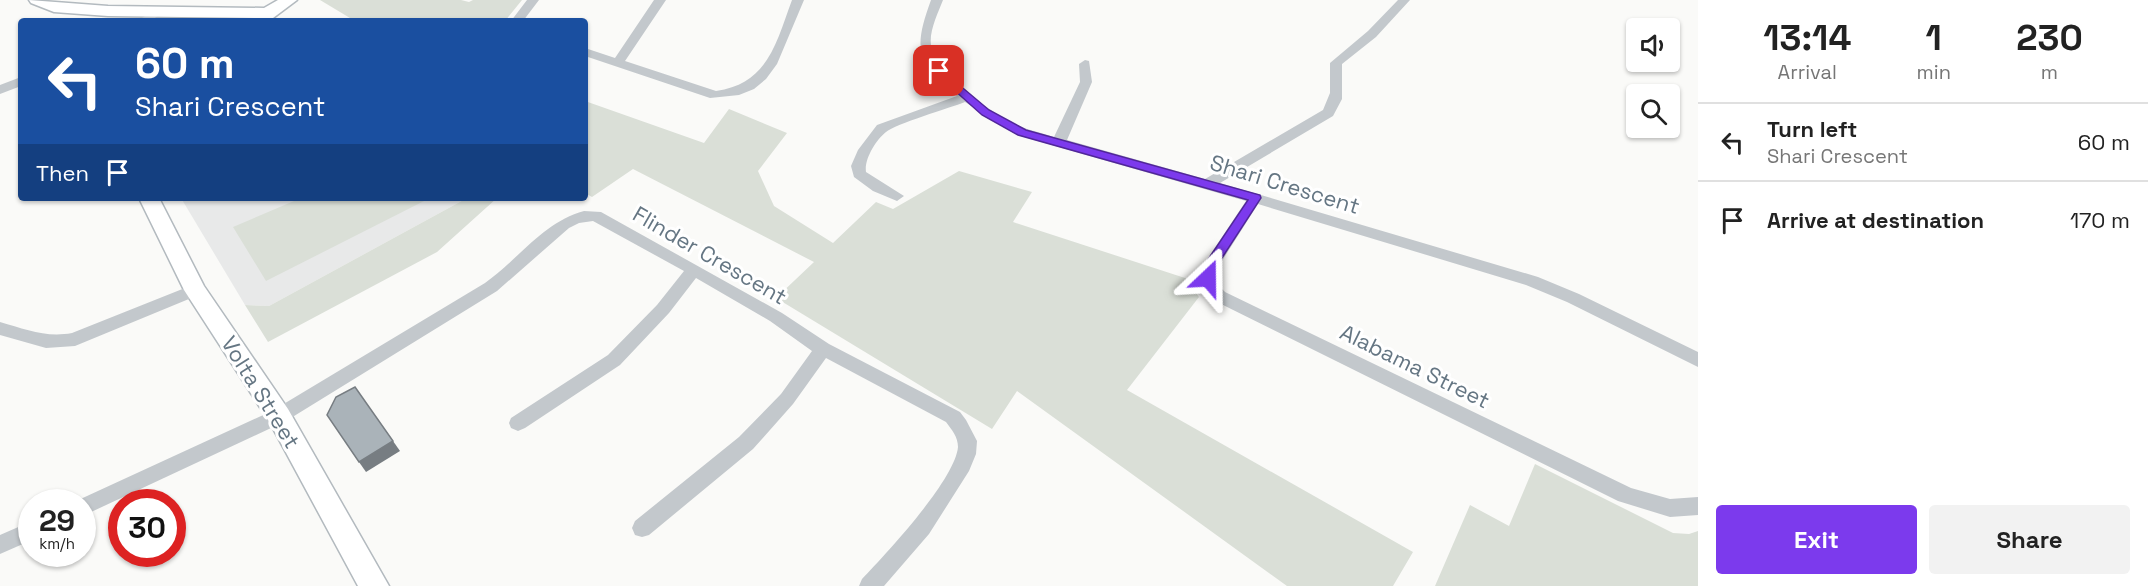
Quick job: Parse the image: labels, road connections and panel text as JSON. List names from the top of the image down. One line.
{"streets":{"street":["Shari Crescent","Flinder Crescent","Alabama Street","Volta Street"]},"crossings":[["Shari Crescent","Alabama Street"],["Flinder Crescent","Volta Street"]],"page":{"eta":["13:14","Arrival","1","min","230","m"],"turn":["60 m","Shari Crescent"],"list":[{"name":"Turn left","note":"Shari Crescent","value":"60 m"},{"name":"Arrive at destination","value":"170 m"}],"then":"Then","speed":"29 km/h","limit":"30","buttons":["Exit","Share"]}}
